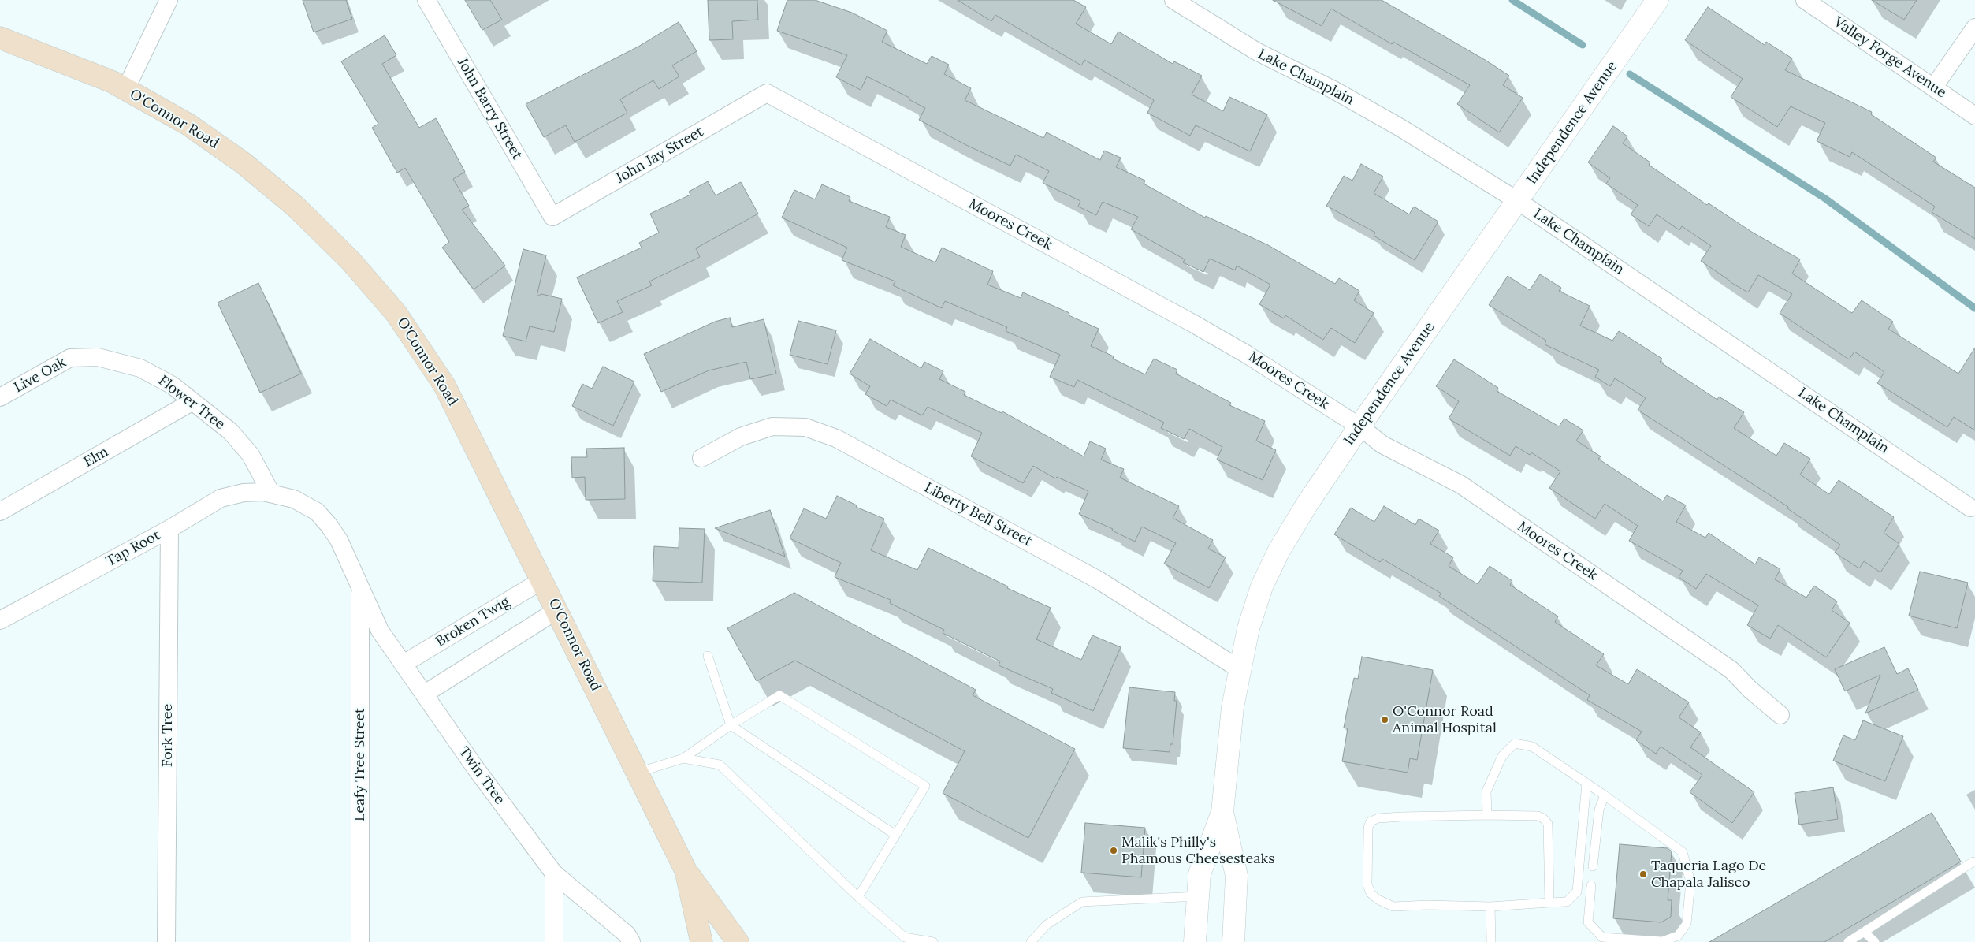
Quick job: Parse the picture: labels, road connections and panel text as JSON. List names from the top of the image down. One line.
{"streets":{"main road":["O'Connor Road"],"street":["Valley Forge Avenue","Lake Champlain","John Barry Street","Independence Avenue","John Jay Street","Moores Creek","Live Oak","Flower Tree","Elm","Liberty Bell Street","Tap Root","Broken Twig","Fork Tree","Leafy Tree Street","Twin Tree"]},"crossings":[["Lake Champlain","Independence Avenue"],["John Barry Street","John Jay Street"],["O'Connor Road","Broken Twig"],["Independence Avenue","Moores Creek"],["Independence Avenue","Liberty Bell Street"],["John Jay Street","Moores Creek"],["Live Oak","Flower Tree"],["Flower Tree","Elm"],["Flower Tree","Tap Root"],["Tap Root","Fork Tree"],["Tap Root","Leafy Tree Street"],["Tap Root","Twin Tree"],["Broken Twig","Twin Tree"],["Leafy Tree Street","Twin Tree"]],"places":["O'Connor Road Animal Hospital","Malik's Philly's Phamous Cheesesteaks","Taqueria Lago De Chapala Jalisco"]}
